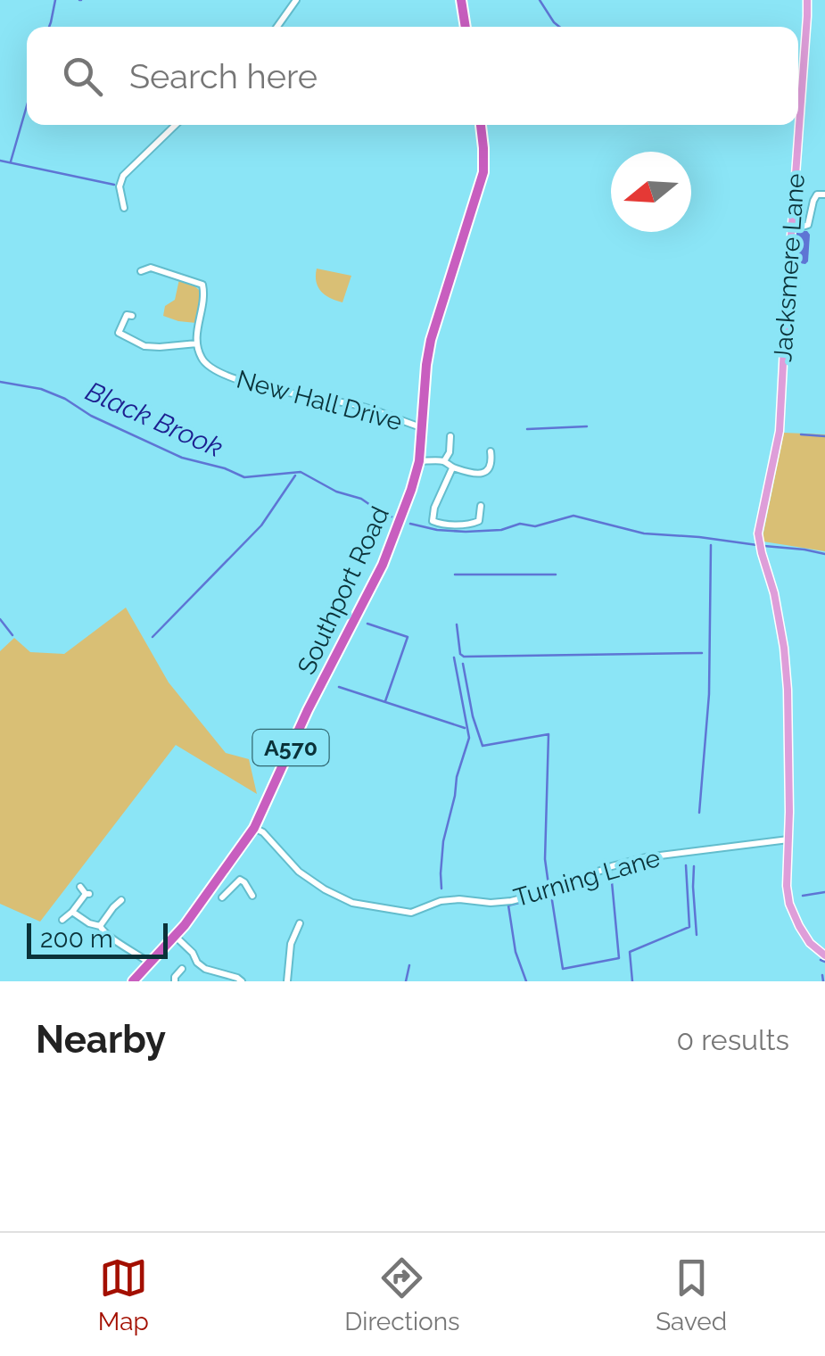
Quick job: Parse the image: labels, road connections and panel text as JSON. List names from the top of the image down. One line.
{"streets":{"highway":["Southport Road","A570"],"main road":["Jacksmere Lane"],"street":["New Hall Drive","Turning Lane"]},"crossings":[["Jacksmere Lane","Turning Lane"],["New Hall Drive","Southport Road"],["Southport Road","Turning Lane"]],"water":["Black Brook"],"scale_bar":"200 m","north":"left","page":{"search":"Search here","scale":"200 m","heading":["Nearby","0 results"],"nav":["Map","Directions","Saved"]}}
